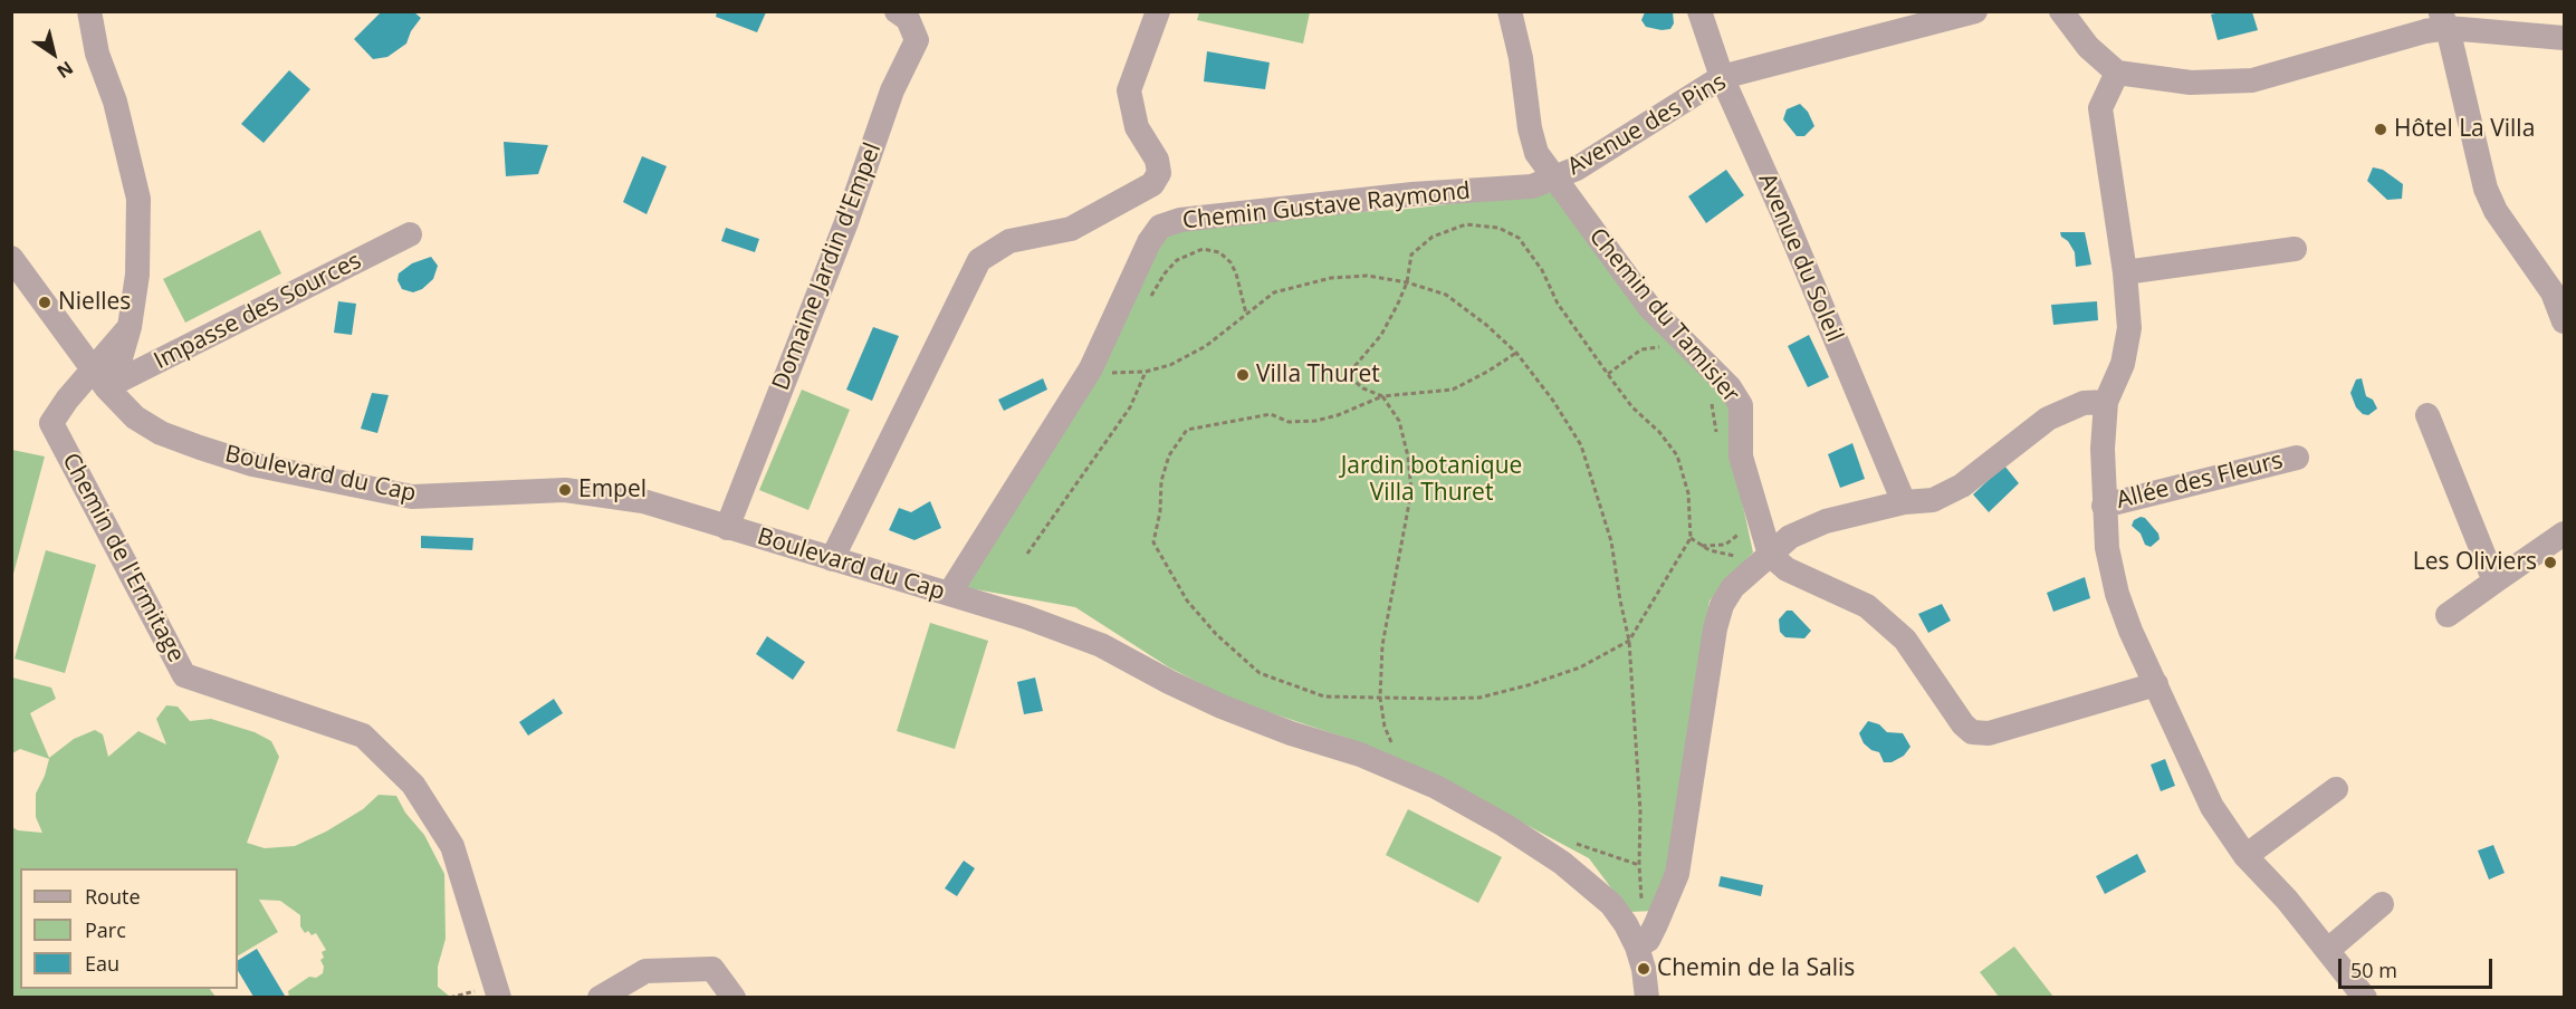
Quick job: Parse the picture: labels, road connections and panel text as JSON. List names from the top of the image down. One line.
{"streets":{"street":["Avenue des Pins","Chemin Gustave Raymond","Avenue du Soleil","Domaine Jardin d'Empel","Impasse des Sources","Chemin du Tamisier","Boulevard du Cap","Allée des Fleurs","Chemin de l'Ermitage"]},"crossings":[["Avenue des Pins","Chemin Gustave Raymond"],["Avenue des Pins","Avenue du Soleil"],["Avenue des Pins","Chemin du Tamisier"],["Chemin Gustave Raymond","Chemin du Tamisier"],["Chemin Gustave Raymond","Boulevard du Cap"],["Domaine Jardin d'Empel","Boulevard du Cap"],["Impasse des Sources","Boulevard du Cap"],["Impasse des Sources","Chemin de l'Ermitage"],["Boulevard du Cap","Chemin de l'Ermitage"]],"parks":["Jardin botanique Villa Thuret"],"places":["Hôtel La Villa","Nielles","Villa Thuret","Empel","Les Oliviers","Chemin de la Salis"],"legend":["Route","Parc","Eau"],"scale_bar":"50 m","north":"bottom right"}
